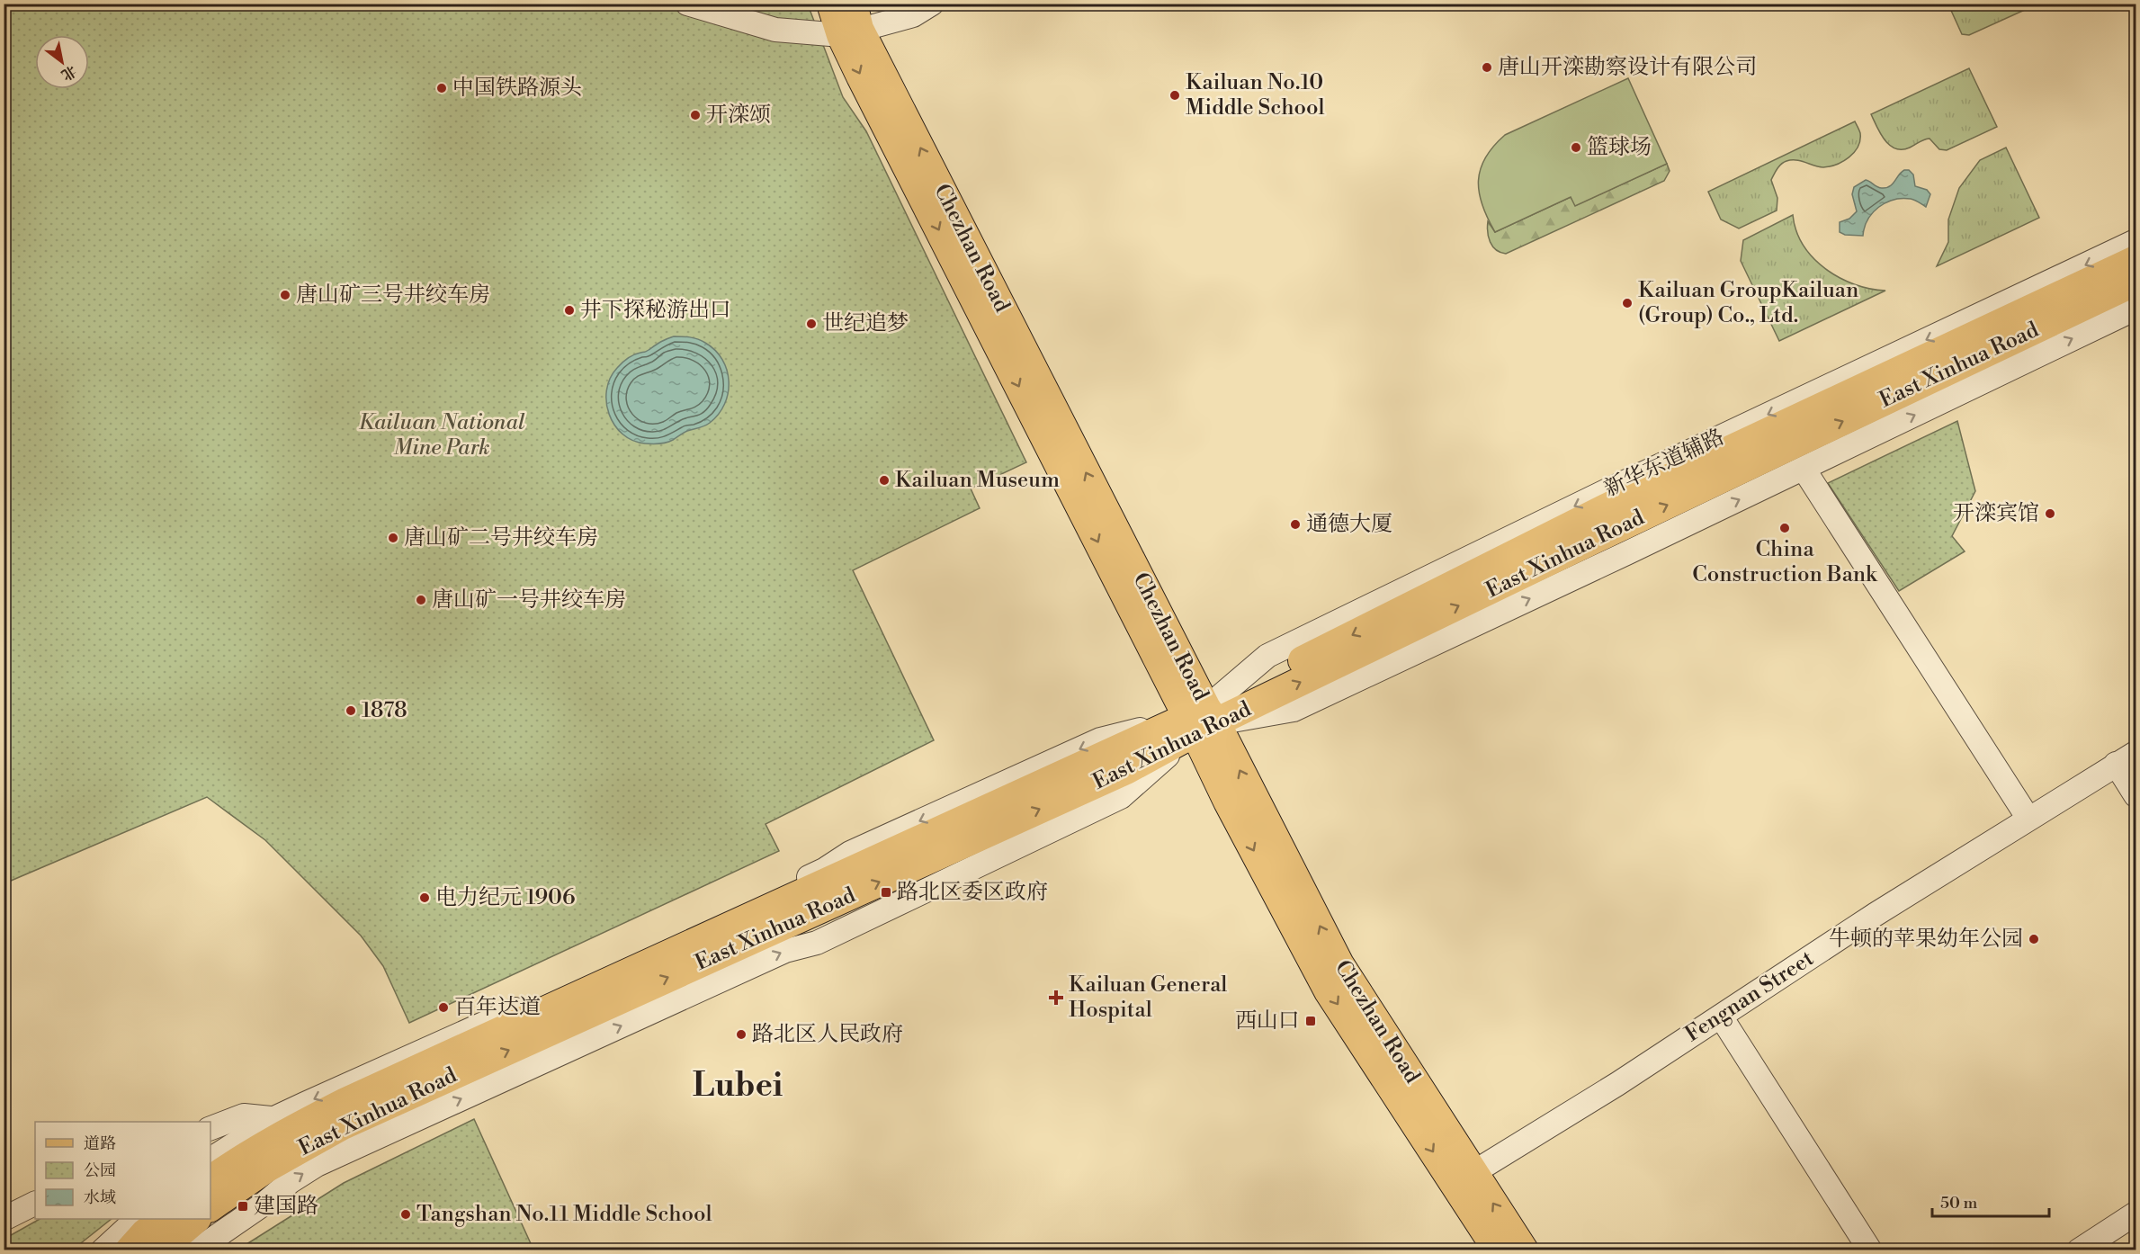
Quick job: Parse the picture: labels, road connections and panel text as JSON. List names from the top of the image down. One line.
{"streets":{"main road":["Chezhan Road","East Xinhua Road"],"street":["新华东道辅路","Fengnan Street"]},"crossings":[["Chezhan Road","East Xinhua Road"],["Chezhan Road","新华东道辅路"],["Chezhan Road","Fengnan Street"],["East Xinhua Road","新华东道辅路"]],"districts":["Lubei"],"parks":["Kailuan National Mine Park"],"places":{"other":["唐山开滦勘察设计有限公司","中国铁路源头","Kailuan No.10 Middle School","开滦颂","篮球场","唐山矿三号井绞车房","Kailuan GroupKailuan (Group) Co., Ltd.","井下探秘游出口","世纪追梦","Kailuan Museum","开滦宾馆","通德大厦","China Construction Bank","唐山矿二号井绞车房","唐山矿一号井绞车房","1878","电力纪元 1906","牛顿的苹果幼年公园","百年达道","路北区人民政府","Tangshan No.11 Middle School"],"transit":["路北区委区政府","西山口","建国路"],"health":["Kailuan General Hospital"]},"legend":["道路","公园","水域"],"scale_bar":"50 m","north":"bottom right"}
